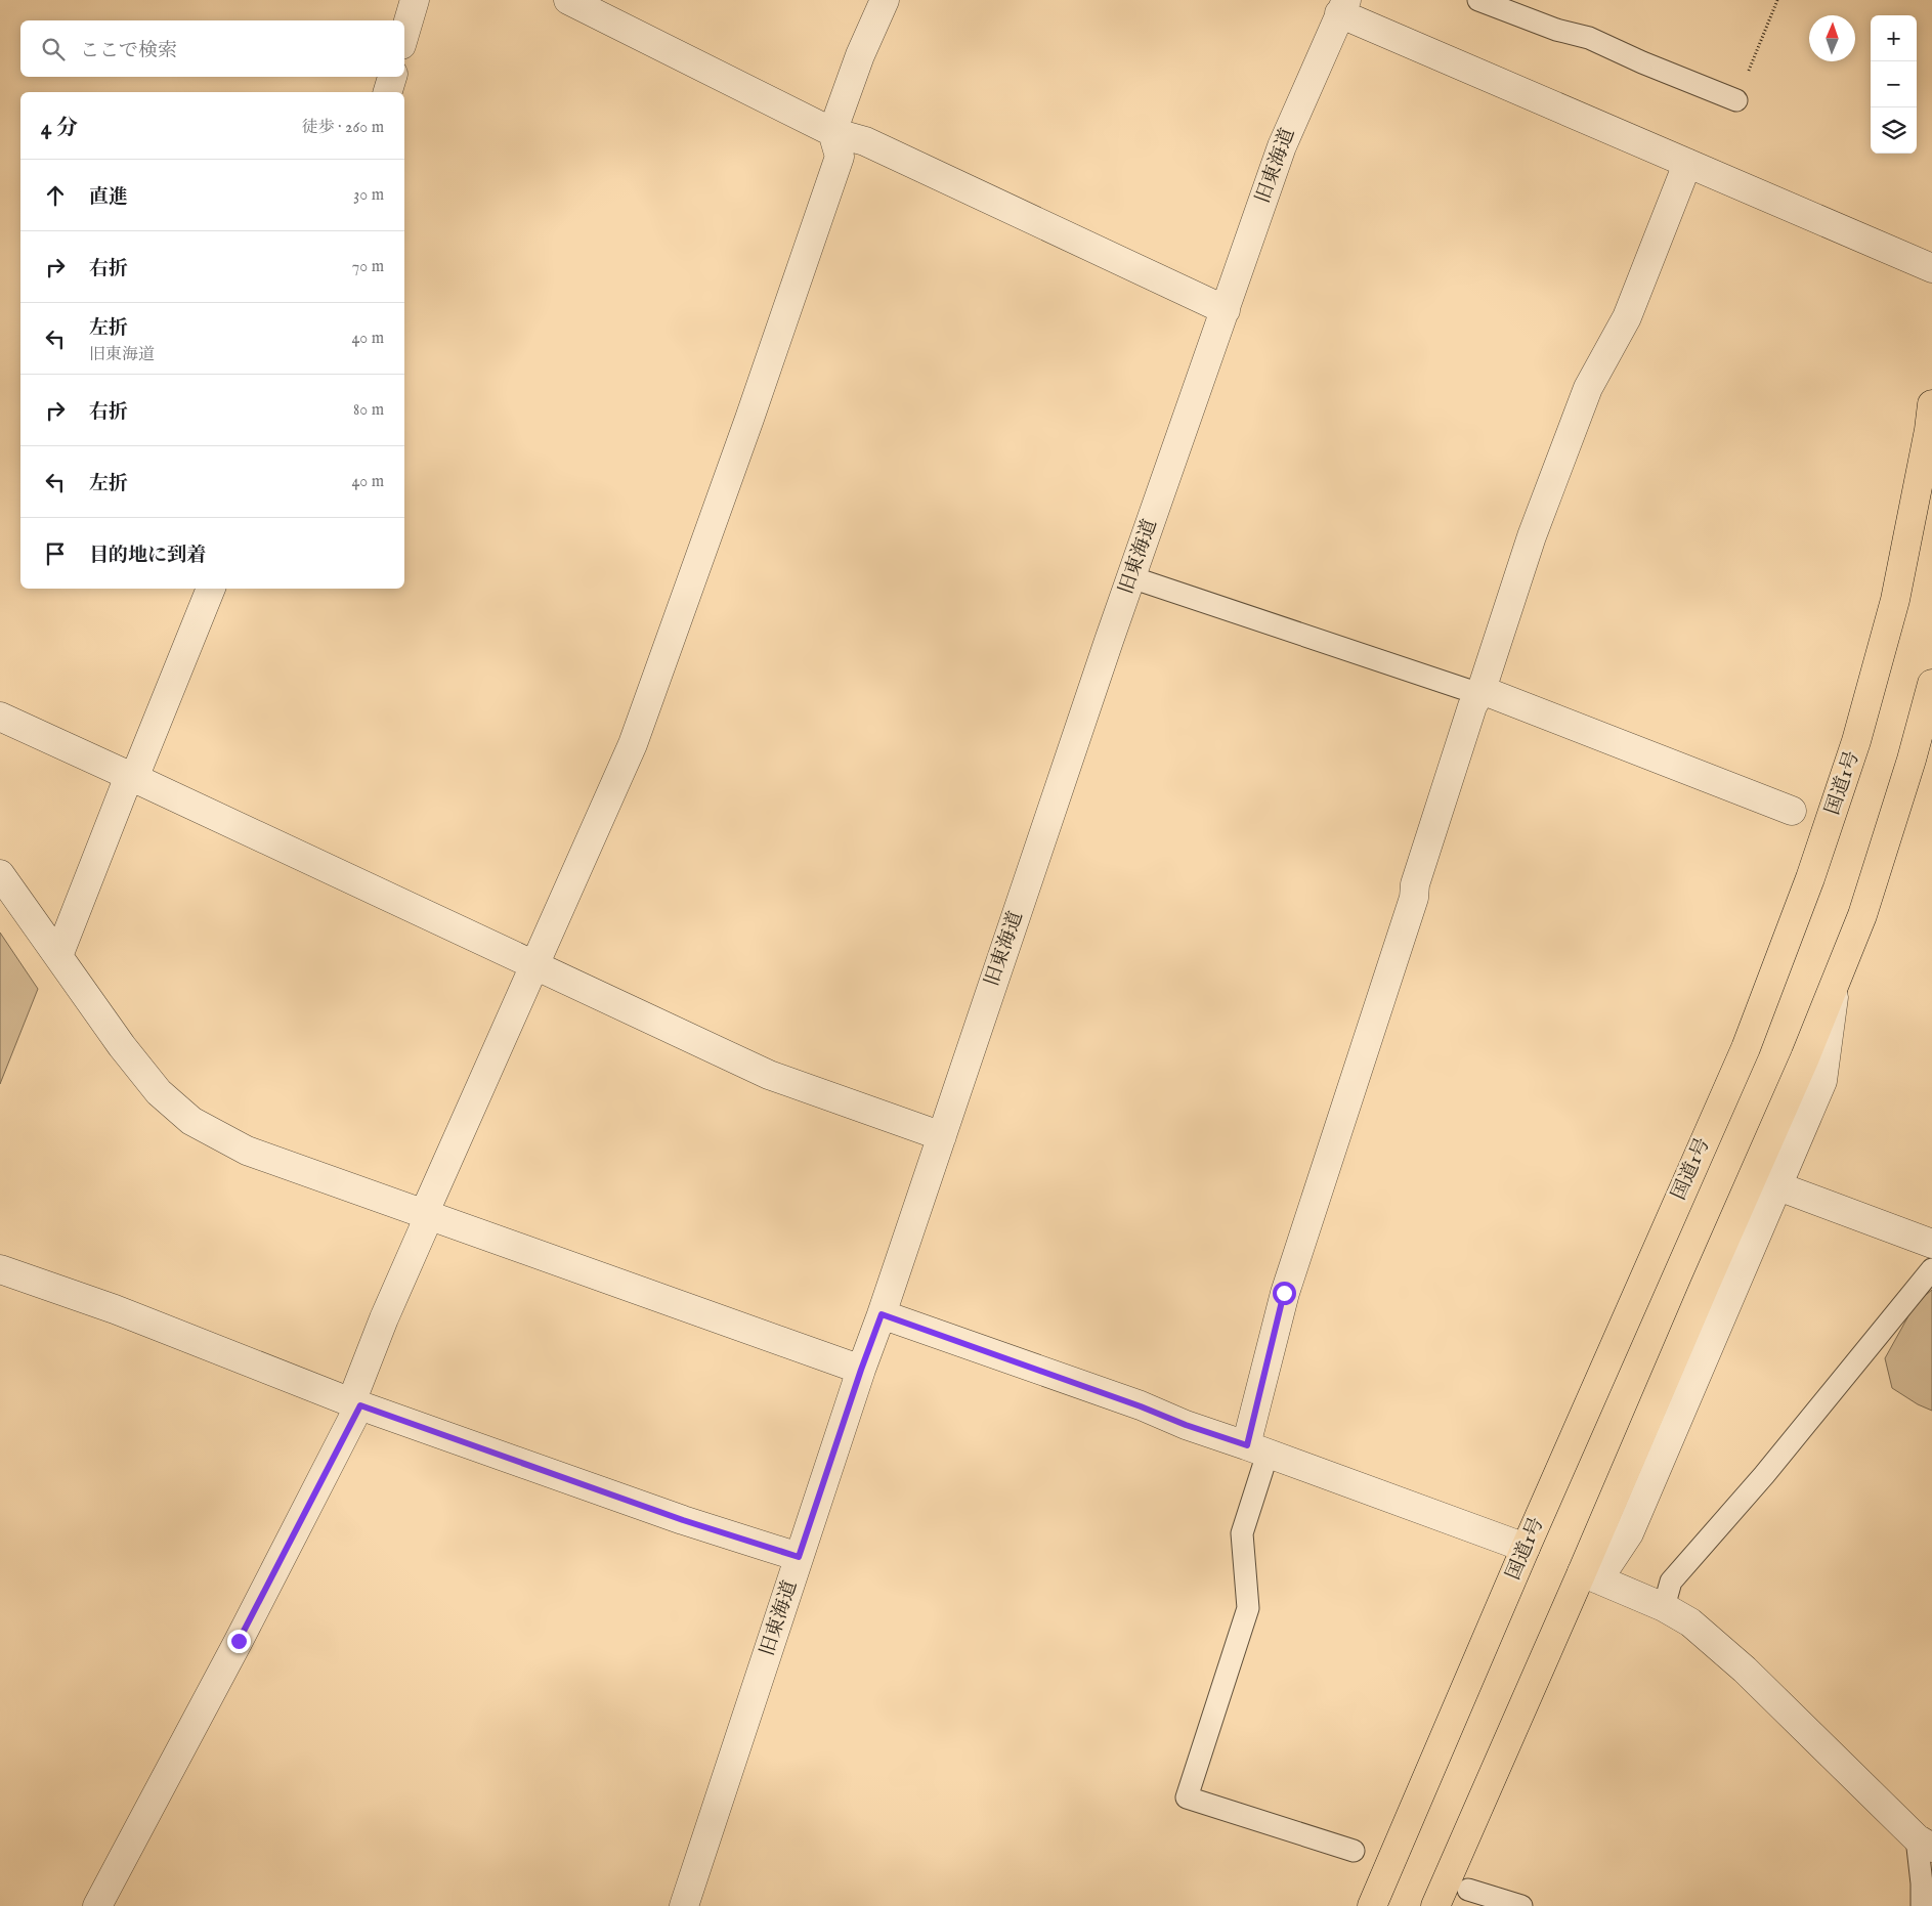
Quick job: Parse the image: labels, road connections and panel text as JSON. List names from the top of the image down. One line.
{"streets":{"highway":["国道1号"],"street":["旧東海道"]},"north":"top","page":{"map_buttons":["+","−"],"search":"ここで検索","heading":["4 分","徒歩 · 260 m"],"list":[["直進","30 m"],["右折","70 m"],["左折","旧東海道","40 m"],["右折","80 m"],["左折","40 m"],"目的地に到着"]}}
